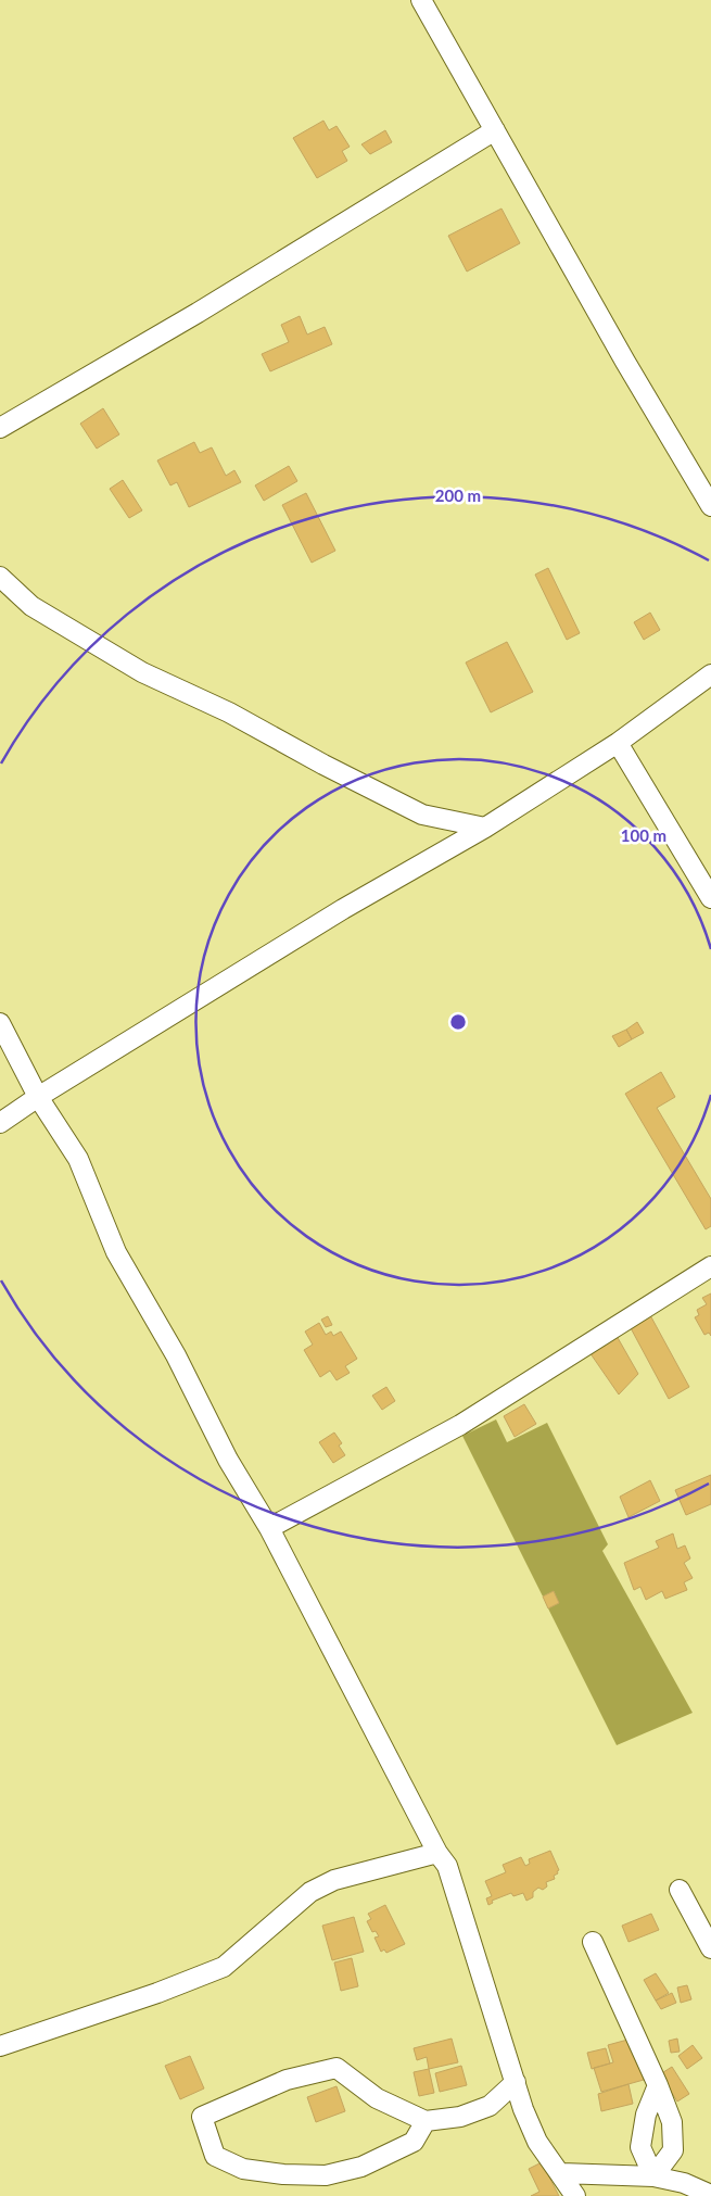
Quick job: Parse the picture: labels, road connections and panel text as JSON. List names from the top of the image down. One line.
{"rings":["200 m","100 m"]}
